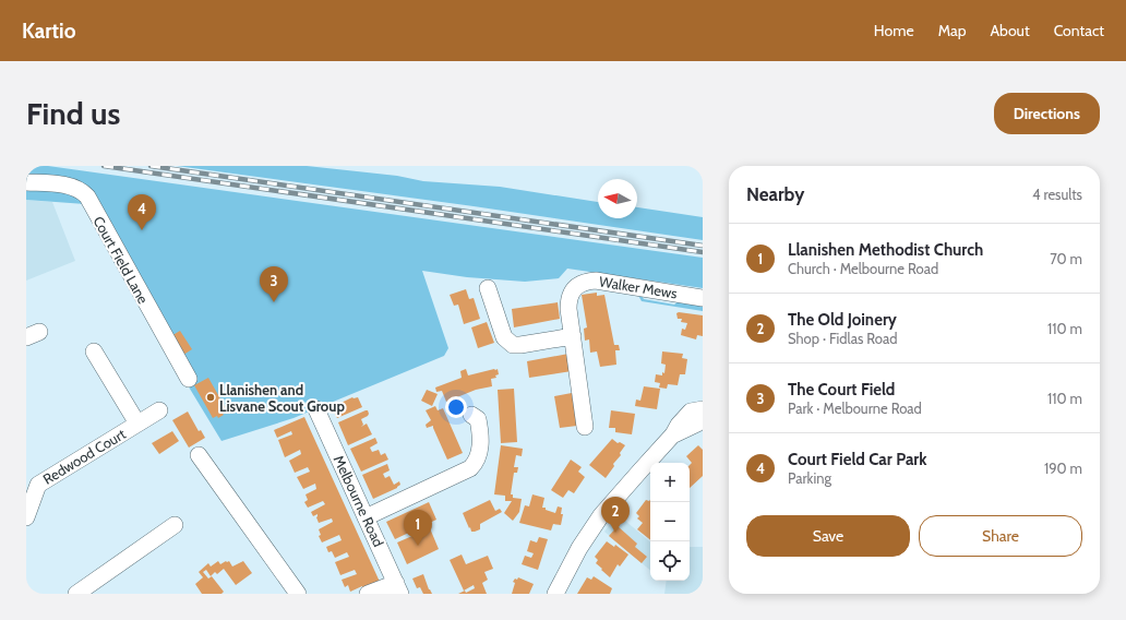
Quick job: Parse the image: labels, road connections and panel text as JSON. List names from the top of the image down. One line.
{"streets":{"street":["Court Field Lane","Walker Mews","Redwood Court","Melbourne Road"]},"places":["Llanishen and Lisvane Scout Group"],"north":"left","page":{"header":"Kartio","nav":["Home","Map","About","Contact"],"buttons":["Directions",["Save","Share"]],"title":"Find us","heading":["Nearby","4 results"],"pins":["4","3","2","1"],"list":[{"mark":"1","name":"Llanishen Methodist Church","note":"Church · Melbourne Road","value":"70 m"},{"mark":"2","name":"The Old Joinery","note":"Shop · Fidlas Road","value":"110 m"},{"mark":"3","name":"The Court Field","note":"Park · Melbourne Road","value":"110 m"},{"mark":"4","name":"Court Field Car Park","note":"Parking","value":"190 m"}],"map_buttons":["+","−"]}}
